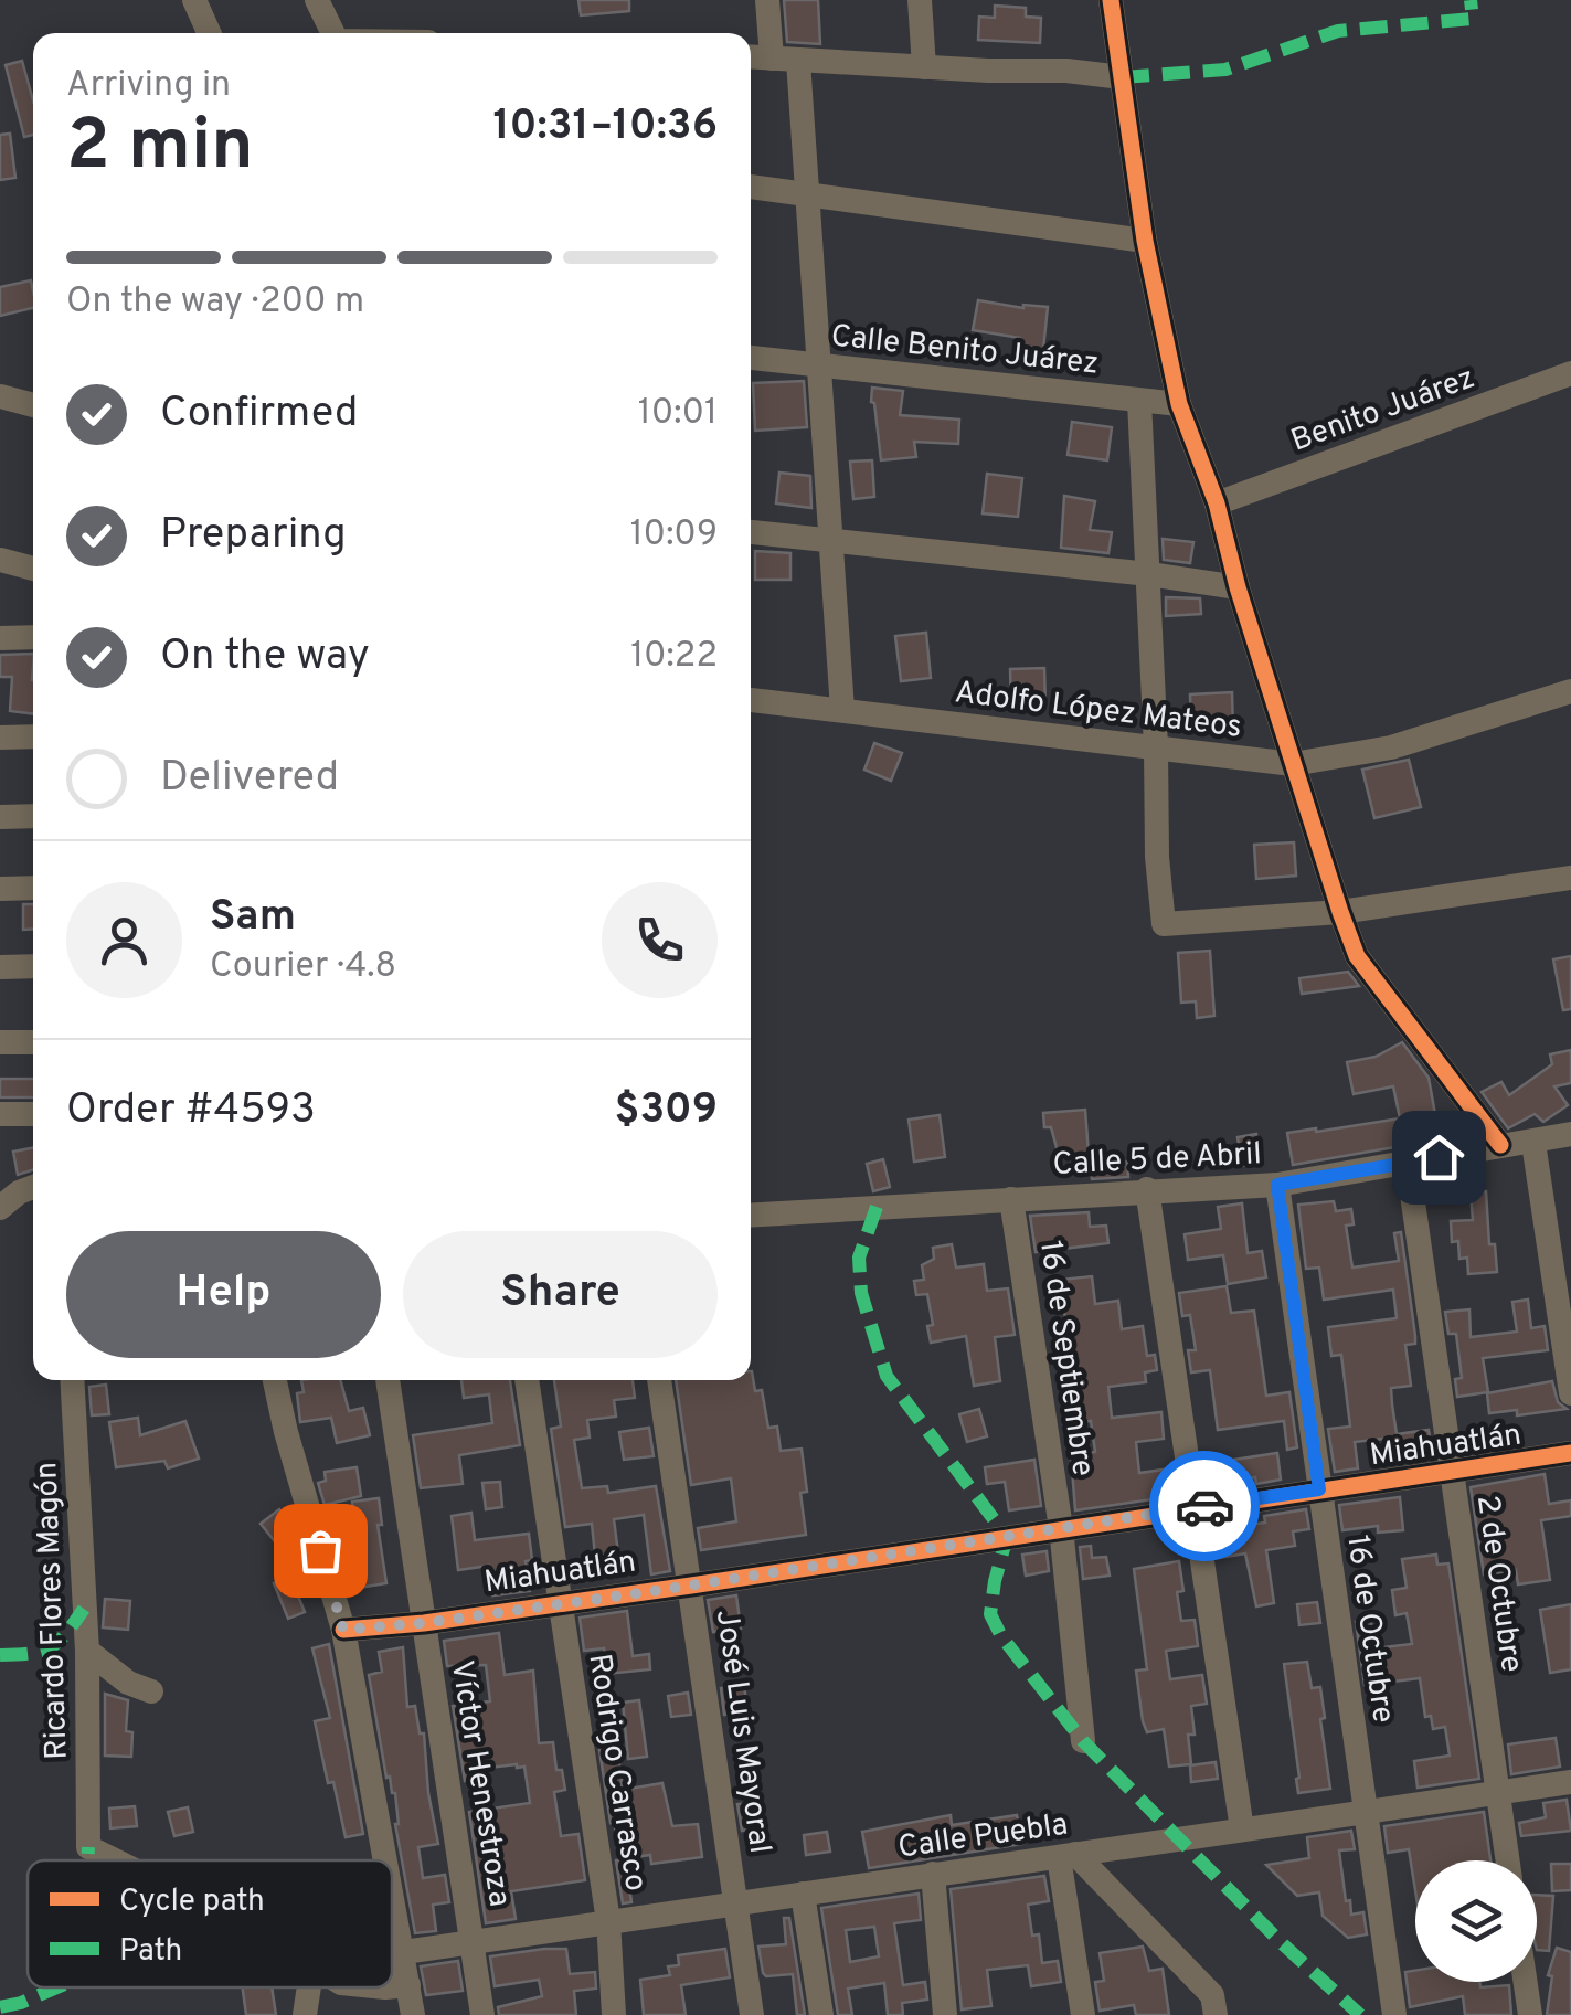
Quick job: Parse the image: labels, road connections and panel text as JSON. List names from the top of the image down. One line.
{"streets":{"street":["Calle Benito Juárez","Benito Juárez","Adolfo López Mateos","Calle 5 de Abril","16 de Septiembre","Miahuatlán","2 de Octubre","Ricardo Flores Magón","16 de Octubre","José Luis Mayoral","Rodrigo Carrasco","Víctor Henestroza","Calle Puebla"]},"crossings":[["Calle 5 de Abril","16 de Septiembre"],["Calle 5 de Abril","2 de Octubre"],["Calle 5 de Abril","16 de Octubre"],["16 de Septiembre","Miahuatlán"],["Miahuatlán","2 de Octubre"],["Miahuatlán","16 de Octubre"],["Miahuatlán","José Luis Mayoral"],["Miahuatlán","Rodrigo Carrasco"],["Miahuatlán","Víctor Henestroza"],["2 de Octubre","Calle Puebla"],["16 de Octubre","Calle Puebla"],["José Luis Mayoral","Calle Puebla"],["Rodrigo Carrasco","Calle Puebla"],["Víctor Henestroza","Calle Puebla"]],"legend":["Cycle path","Path"],"page":{"heading":["2 min","Arriving in","10:31–10:36"],"panel":["Sam","Courier · 4.8","Order #4593","$309"],"bar":"On the way · 200 m","list":[["Confirmed","10:01"],["Preparing","10:09"],["On the way","10:22"],"Delivered"],"buttons":["Help","Share"]}}
